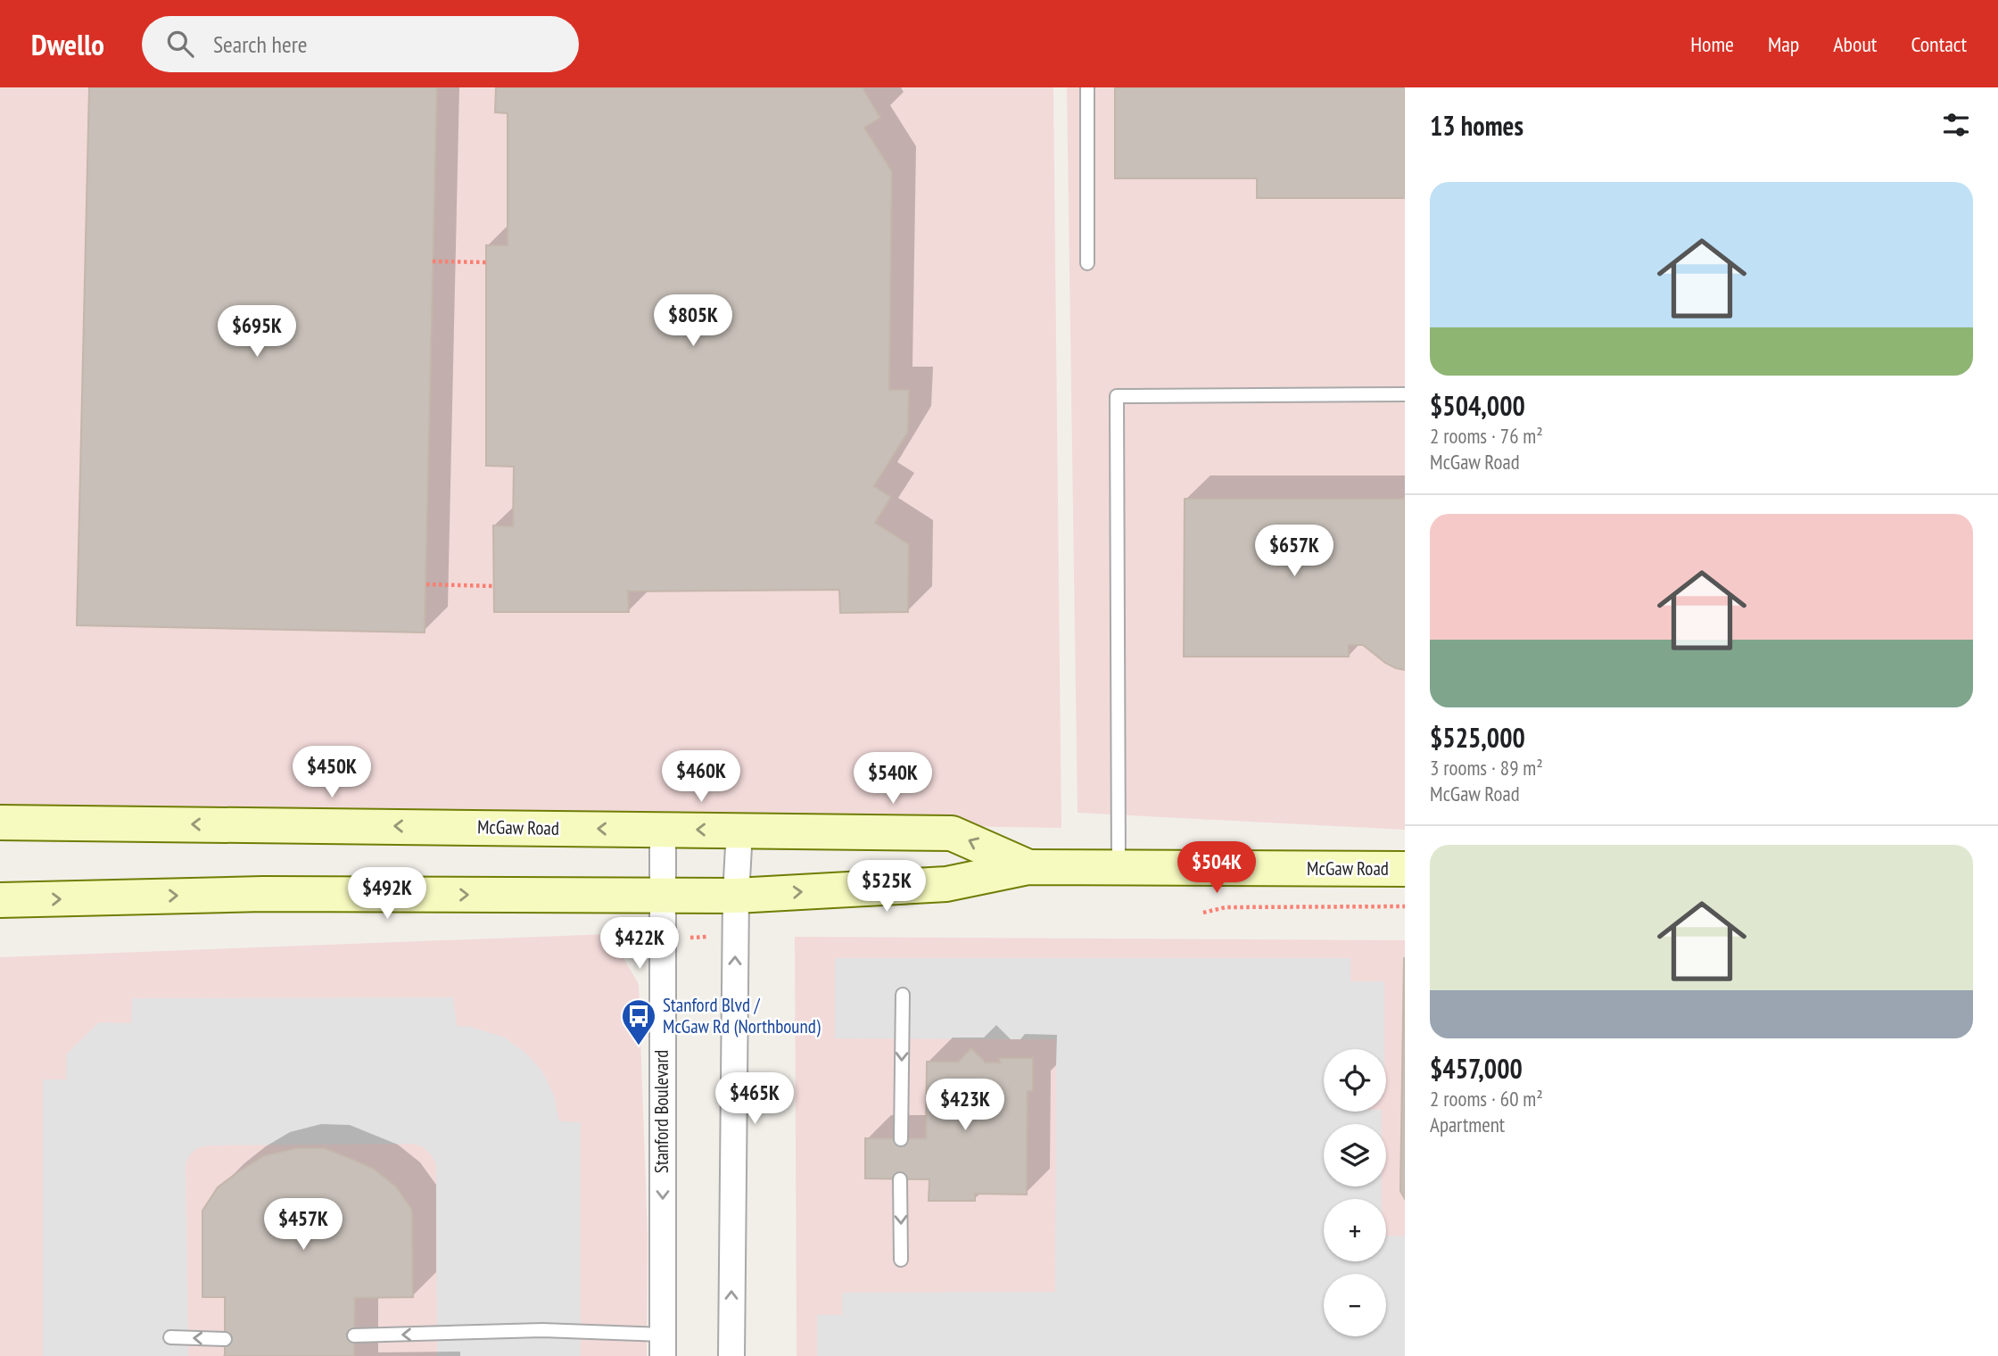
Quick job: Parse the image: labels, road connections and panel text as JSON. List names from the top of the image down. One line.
{"streets":{"street":["McGaw Road","Stanford Boulevard"]},"crossings":[["McGaw Road","Stanford Boulevard"]],"places":{"bus stop":["Stanford Blvd / McGaw Rd (Northbound)"]},"page":{"header":"Dwello","search":"Search here","nav":["Home","Map","About","Contact"],"heading":"13 homes","list":[{"name":"$504,000","note":"2 rooms · 76 m² · McGaw Road"},{"name":"$525,000","note":"3 rooms · 89 m² · McGaw Road"},{"name":"$457,000","note":"2 rooms · 60 m² · Apartment"}],"price":["$805K","$695K","$657K","$450K","$460K","$540K","$504K","$525K","$492K","$422K","$465K","$423K","$457K"],"map_buttons":["+","−"]}}
